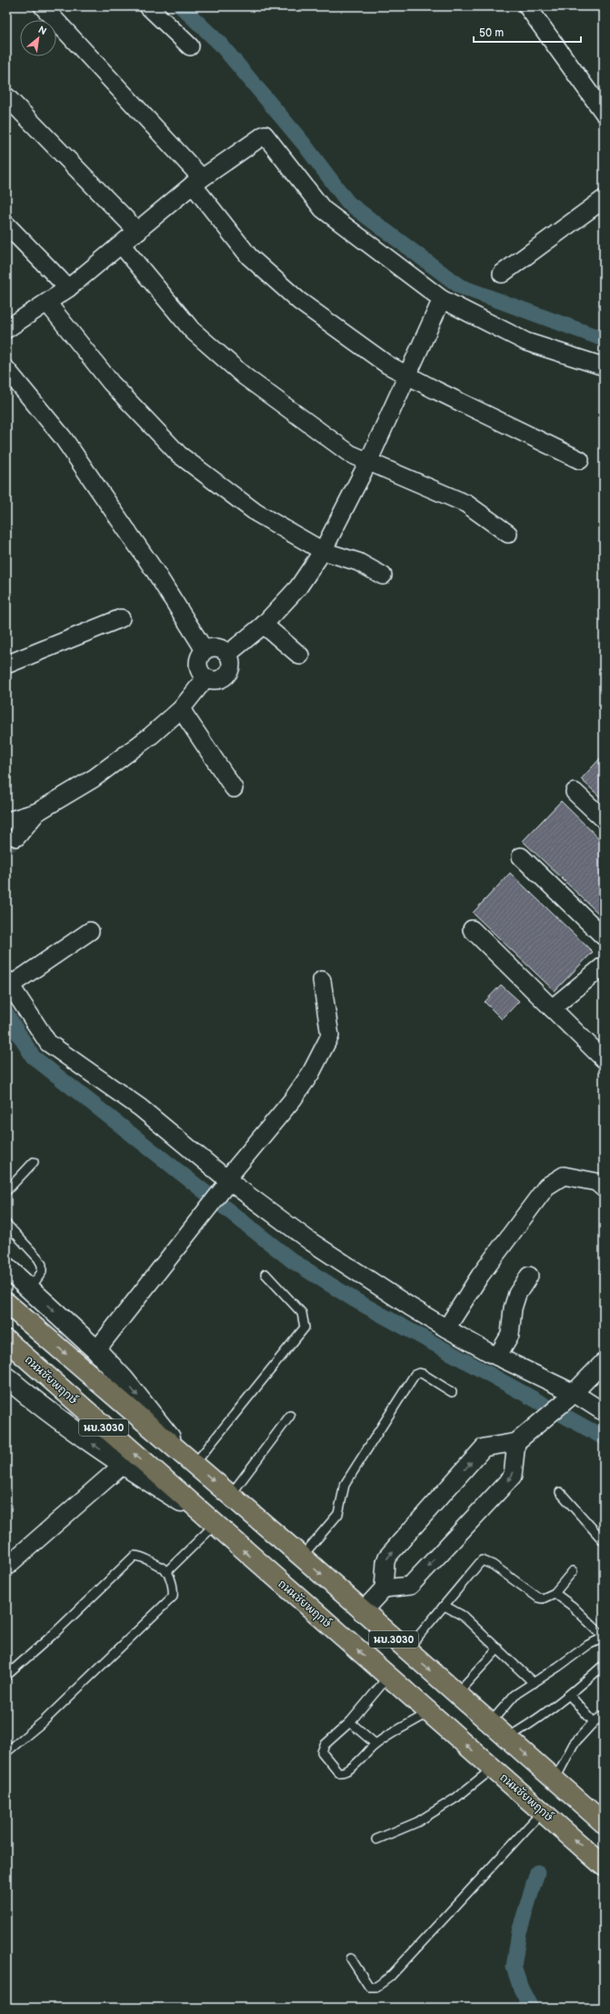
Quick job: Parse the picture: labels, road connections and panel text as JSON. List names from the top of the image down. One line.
{"streets":{"main road":["ถนนชัยพฤกษ์","นบ.3030"]},"scale_bar":"50 m","north":"top right"}
